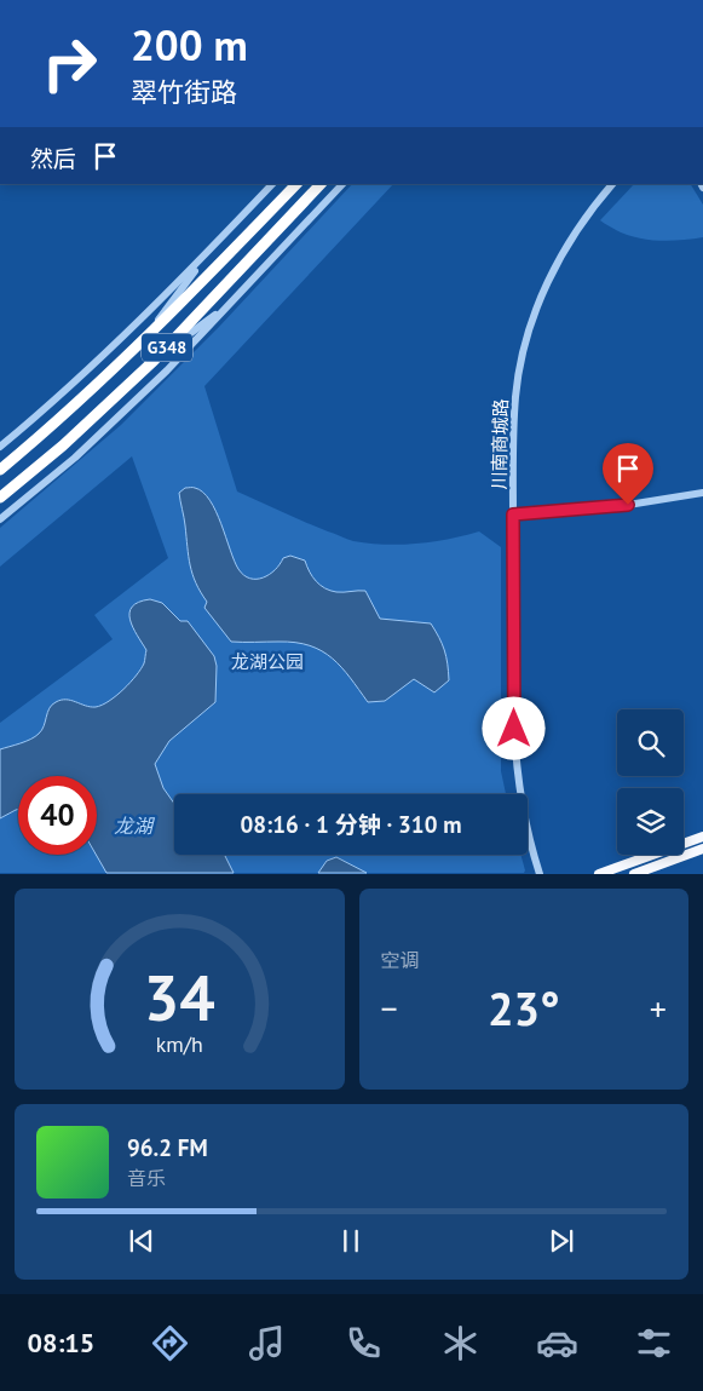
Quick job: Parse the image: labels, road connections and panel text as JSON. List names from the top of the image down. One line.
{"streets":{"highway":["G348"],"street":["川南商城路"]},"water":["龙湖"],"parks":["龙湖公园"],"page":{"turn":["200 m","翠竹街路"],"then":"然后","limit":"40","trip":"08:16 · 1 分钟 · 310 m","tile":"空调","heat":["−","23°","+"],"song":["96.2 FM","音乐"],"tabs":"08:15","gauge":["34","km/h"]}}
